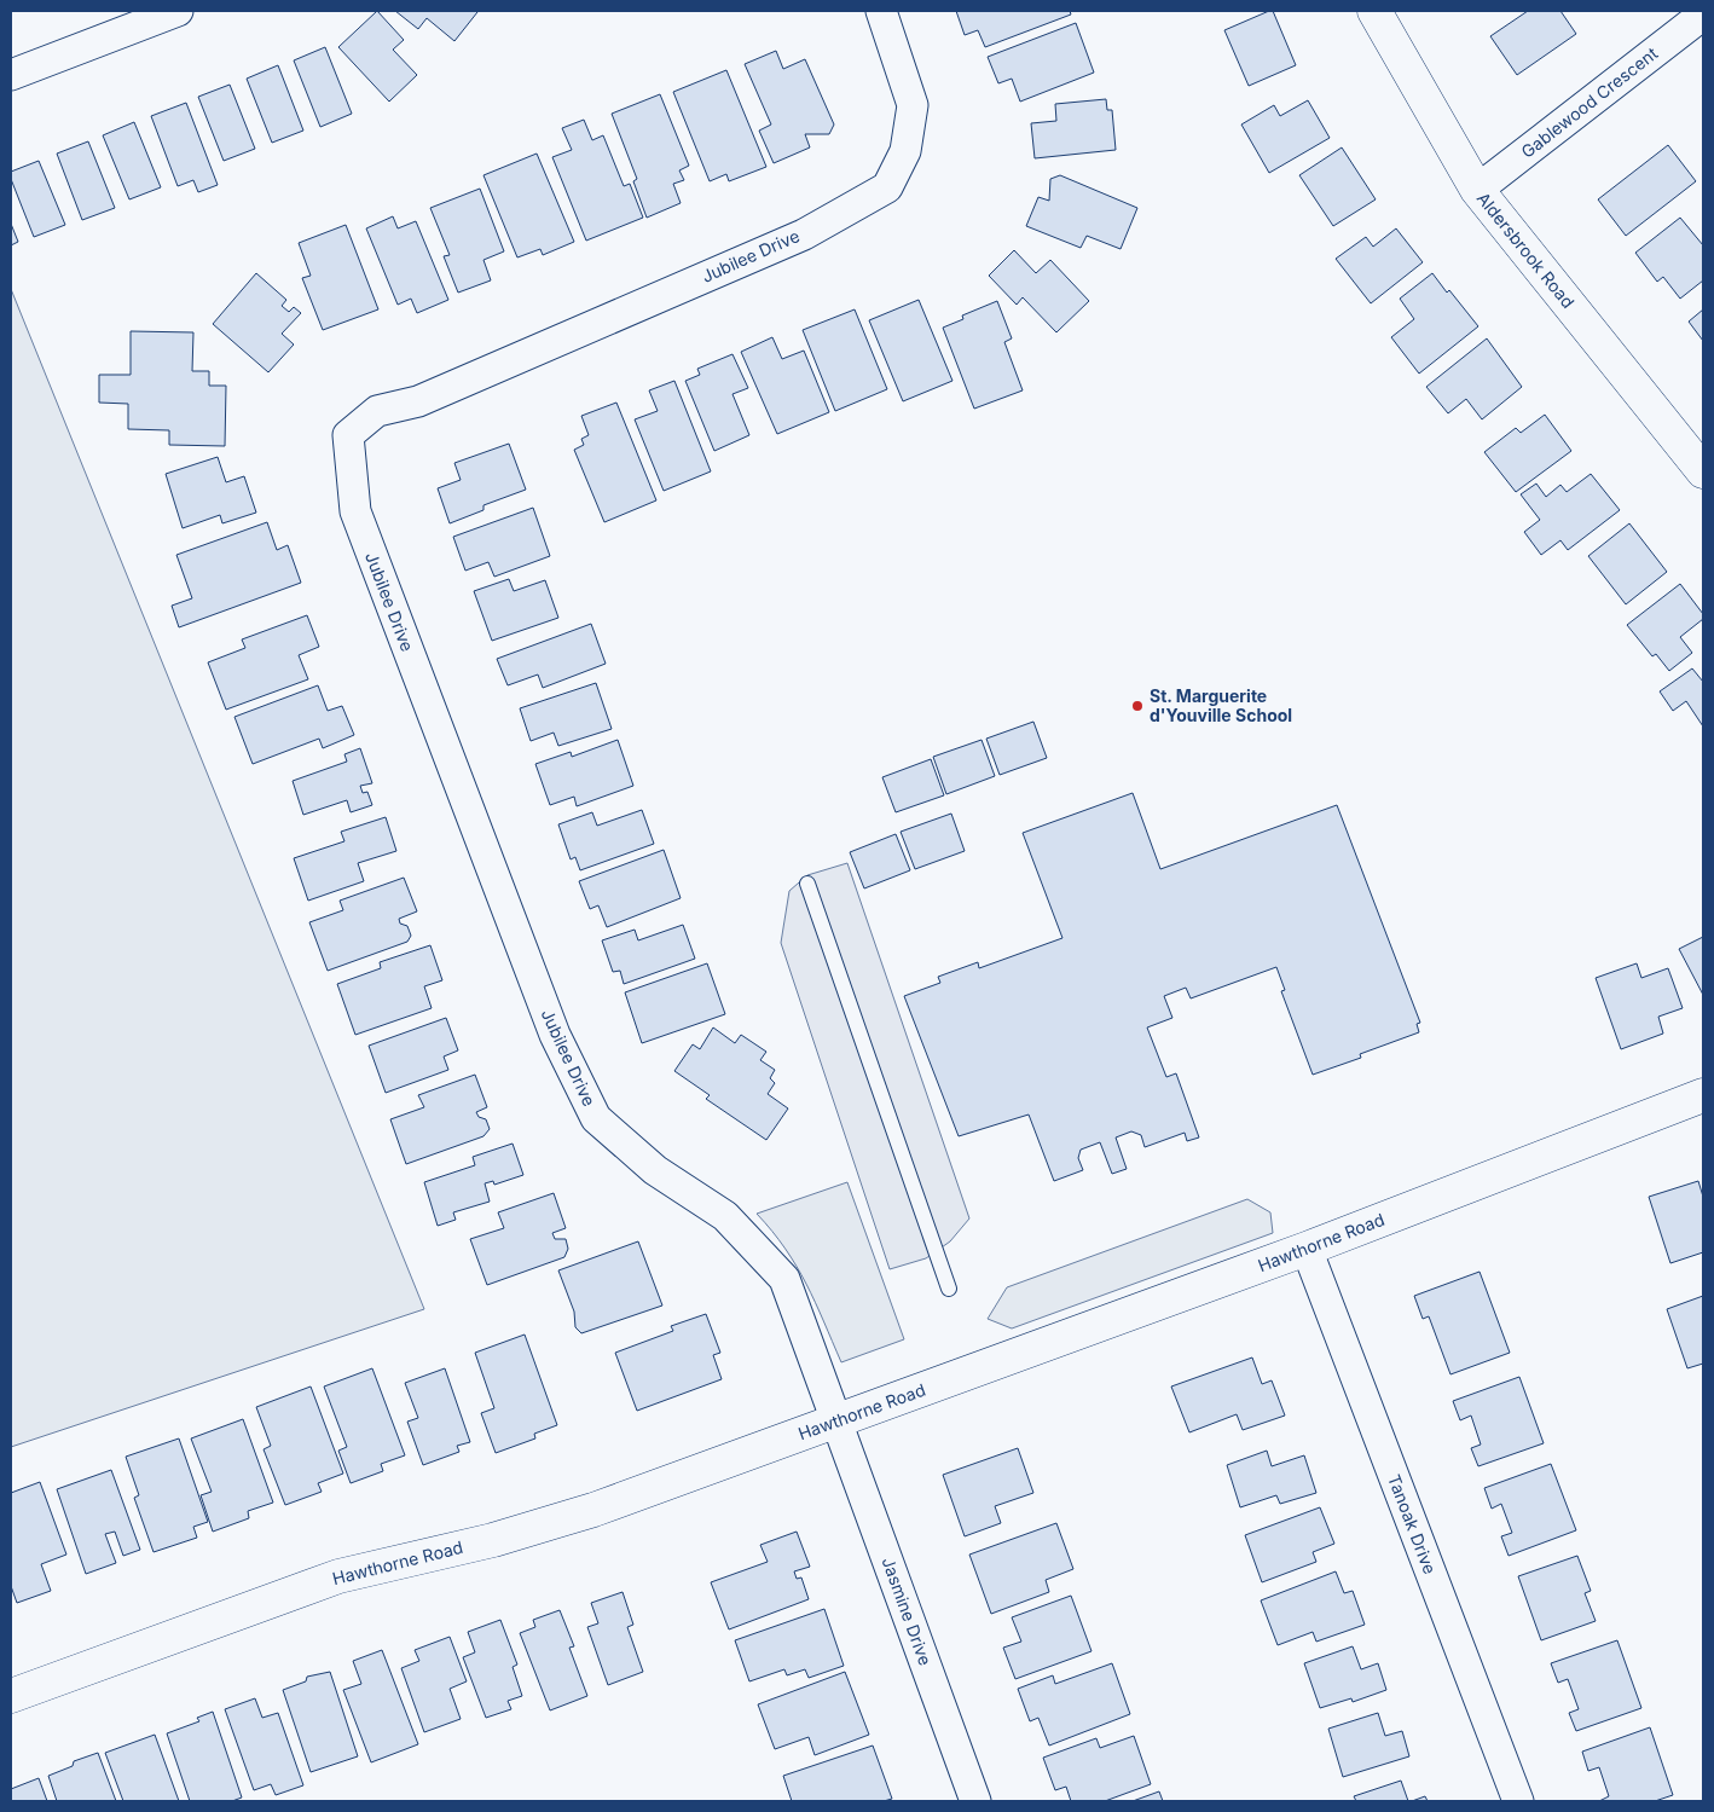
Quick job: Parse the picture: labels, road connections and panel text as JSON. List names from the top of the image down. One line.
{"streets":{"street":["Gablewood Crescent","Aldersbrook Road","Jubilee Drive","Hawthorne Road","Tanoak Drive","Jasmine Drive"]},"crossings":[["Gablewood Crescent","Aldersbrook Road"],["Jubilee Drive","Hawthorne Road"],["Jubilee Drive","Jasmine Drive"],["Hawthorne Road","Tanoak Drive"],["Hawthorne Road","Jasmine Drive"]],"places":["St. Marguerite d'Youville School"]}
